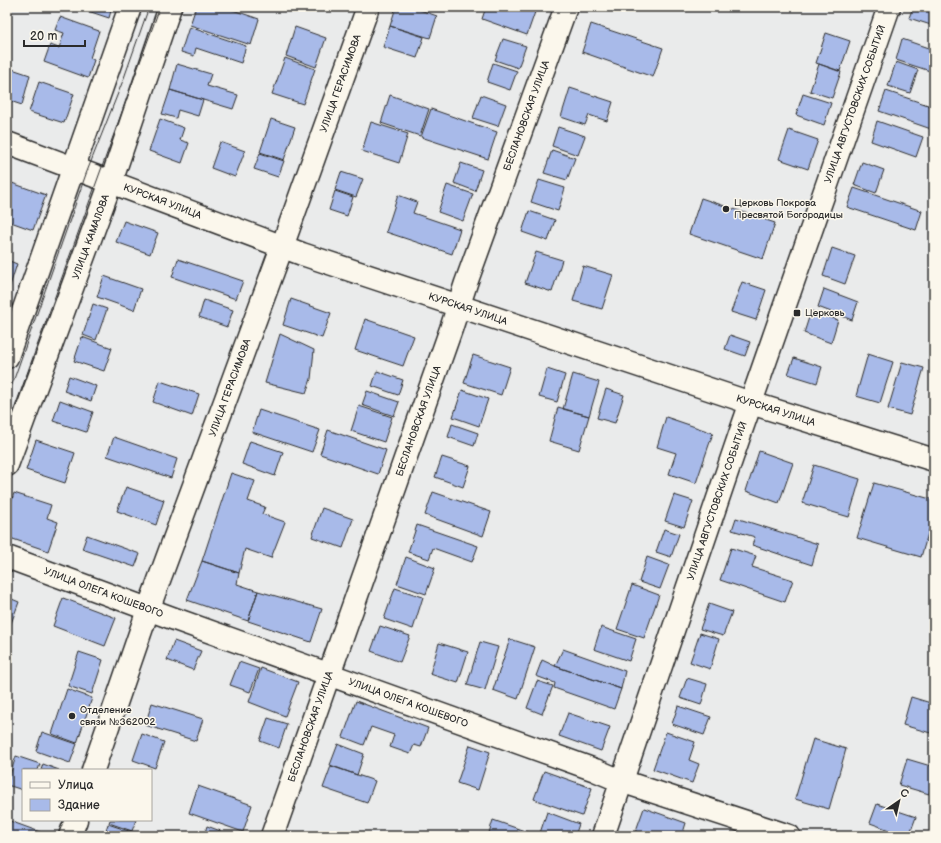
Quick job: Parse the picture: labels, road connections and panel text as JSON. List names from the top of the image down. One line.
{"streets":{"street":["УЛИЦА ГЕРАСИМОВА","УЛИЦА АВГУСТОВСКИХ СОБЫТИЙ","БЕСЛАНОВСКАЯ УЛИЦА","КУРСКАЯ УЛИЦА","УЛИЦА КАМАЛОВА","УЛИЦА ОЛЕГА КОШЕВОГО"]},"crossings":[["УЛИЦА ГЕРАСИМОВА","КУРСКАЯ УЛИЦА"],["УЛИЦА ГЕРАСИМОВА","УЛИЦА ОЛЕГА КОШЕВОГО"],["УЛИЦА АВГУСТОВСКИХ СОБЫТИЙ","КУРСКАЯ УЛИЦА"],["УЛИЦА АВГУСТОВСКИХ СОБЫТИЙ","УЛИЦА ОЛЕГА КОШЕВОГО"],["БЕСЛАНОВСКАЯ УЛИЦА","КУРСКАЯ УЛИЦА"],["БЕСЛАНОВСКАЯ УЛИЦА","УЛИЦА ОЛЕГА КОШЕВОГО"],["КУРСКАЯ УЛИЦА","УЛИЦА КАМАЛОВА"]],"places":{"other":["Церковь Покрова Пресвятой Богородицы","Отделение связи №362002"],"transit":["Церковь"]},"legend":["Улица","Здание"],"scale_bar":"20 m","north":"top right"}
